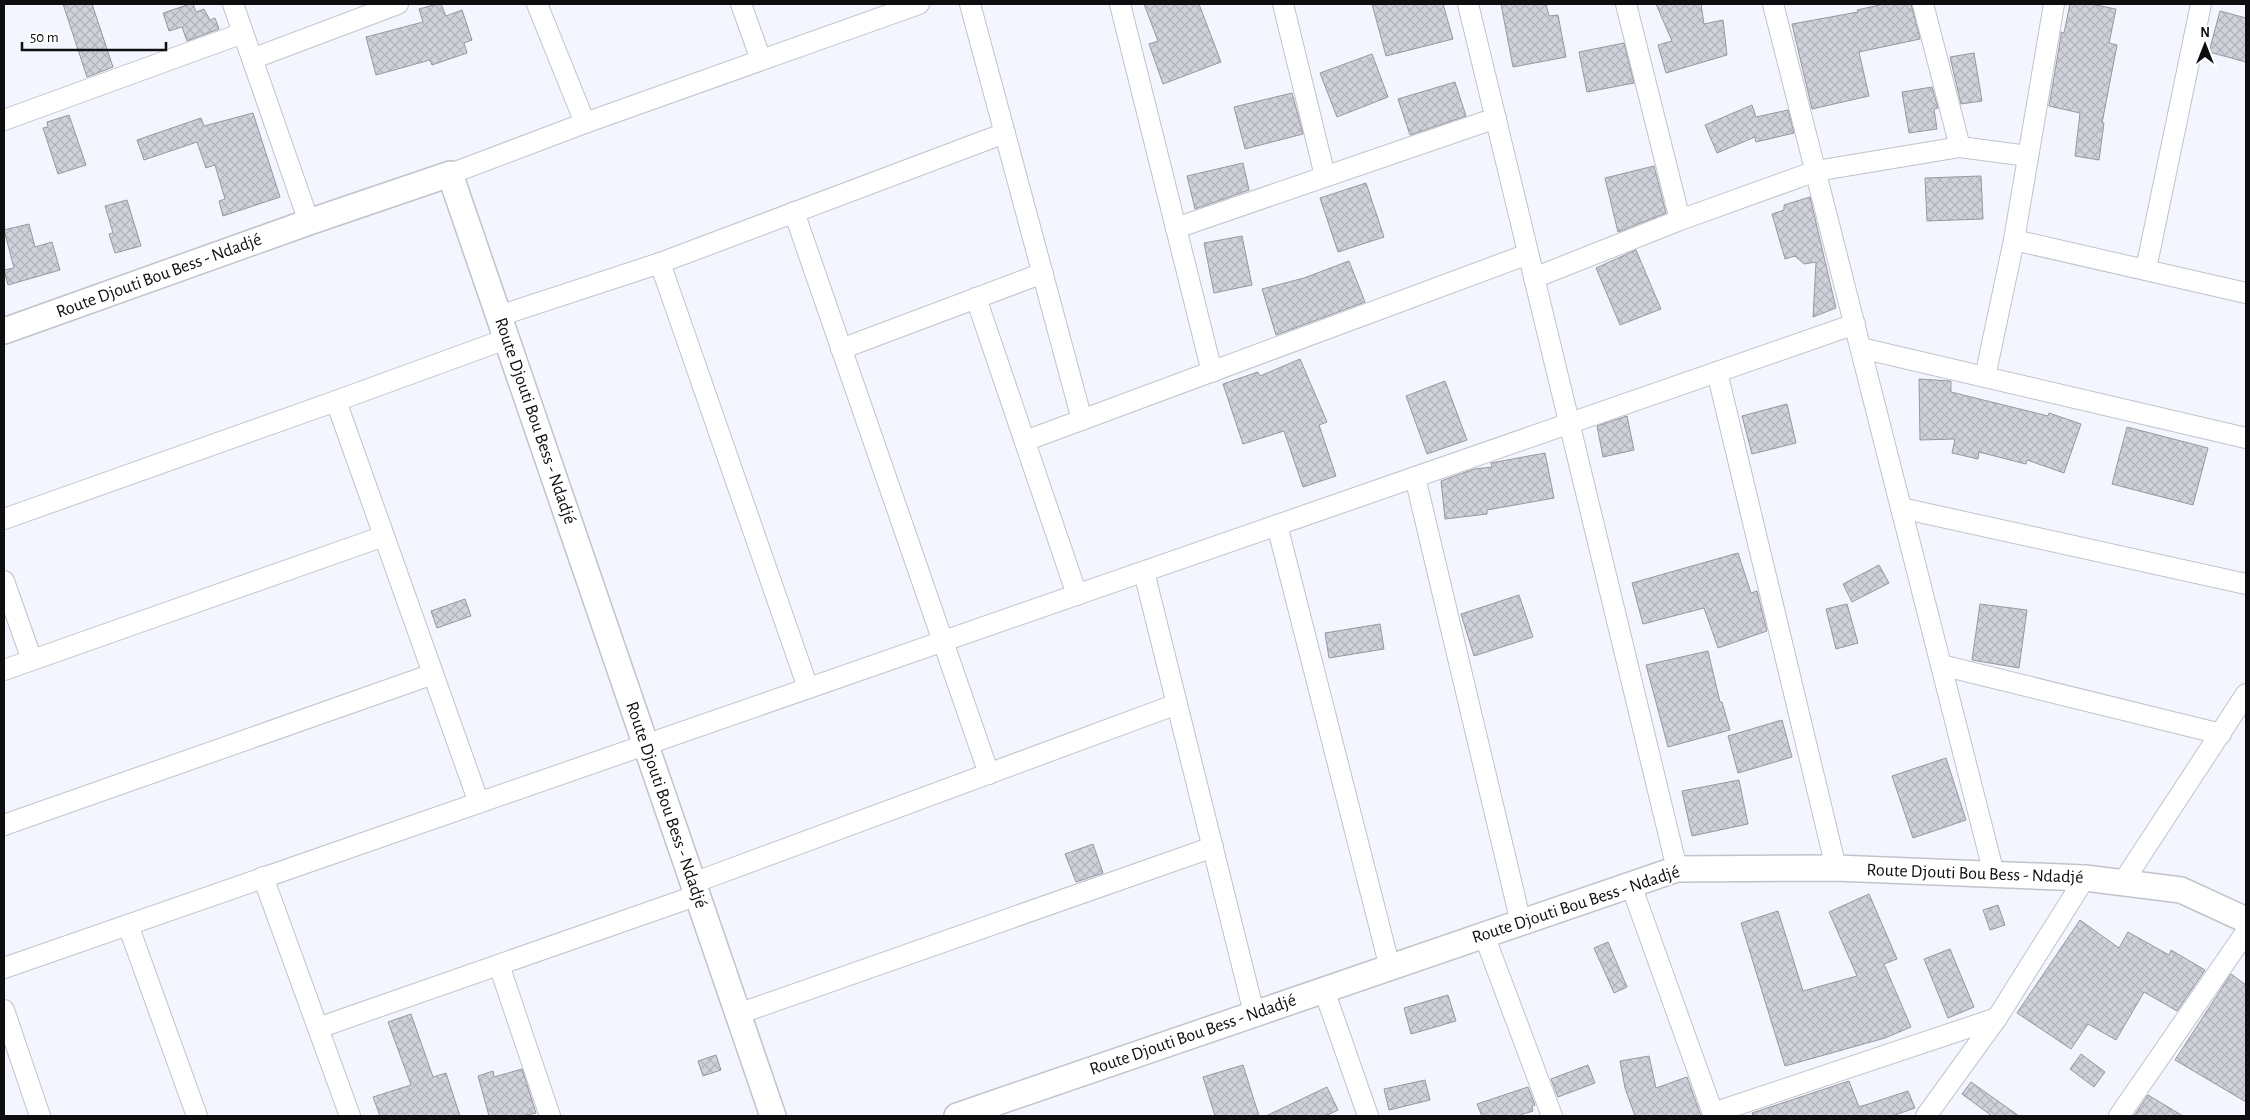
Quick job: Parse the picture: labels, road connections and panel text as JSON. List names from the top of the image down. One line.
{"streets":{"main road":["Route Djouti Bou Bess - Ndadjé"]},"scale_bar":"50 m","north":"top"}
